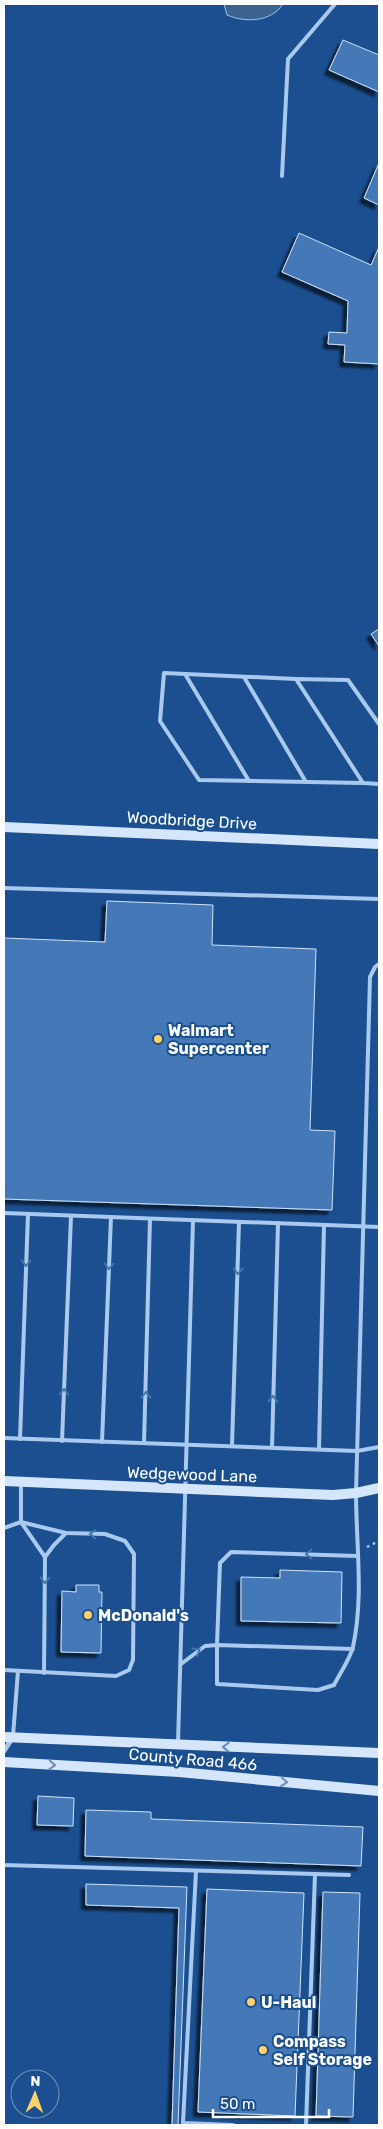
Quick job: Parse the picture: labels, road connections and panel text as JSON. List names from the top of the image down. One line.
{"streets":{"street":["Woodbridge Drive","Wedgewood Lane","County Road 466"]},"places":["Walmart Supercenter","McDonald's","U-Haul","Compass Self Storage"],"scale_bar":"50 m","north":"top"}
